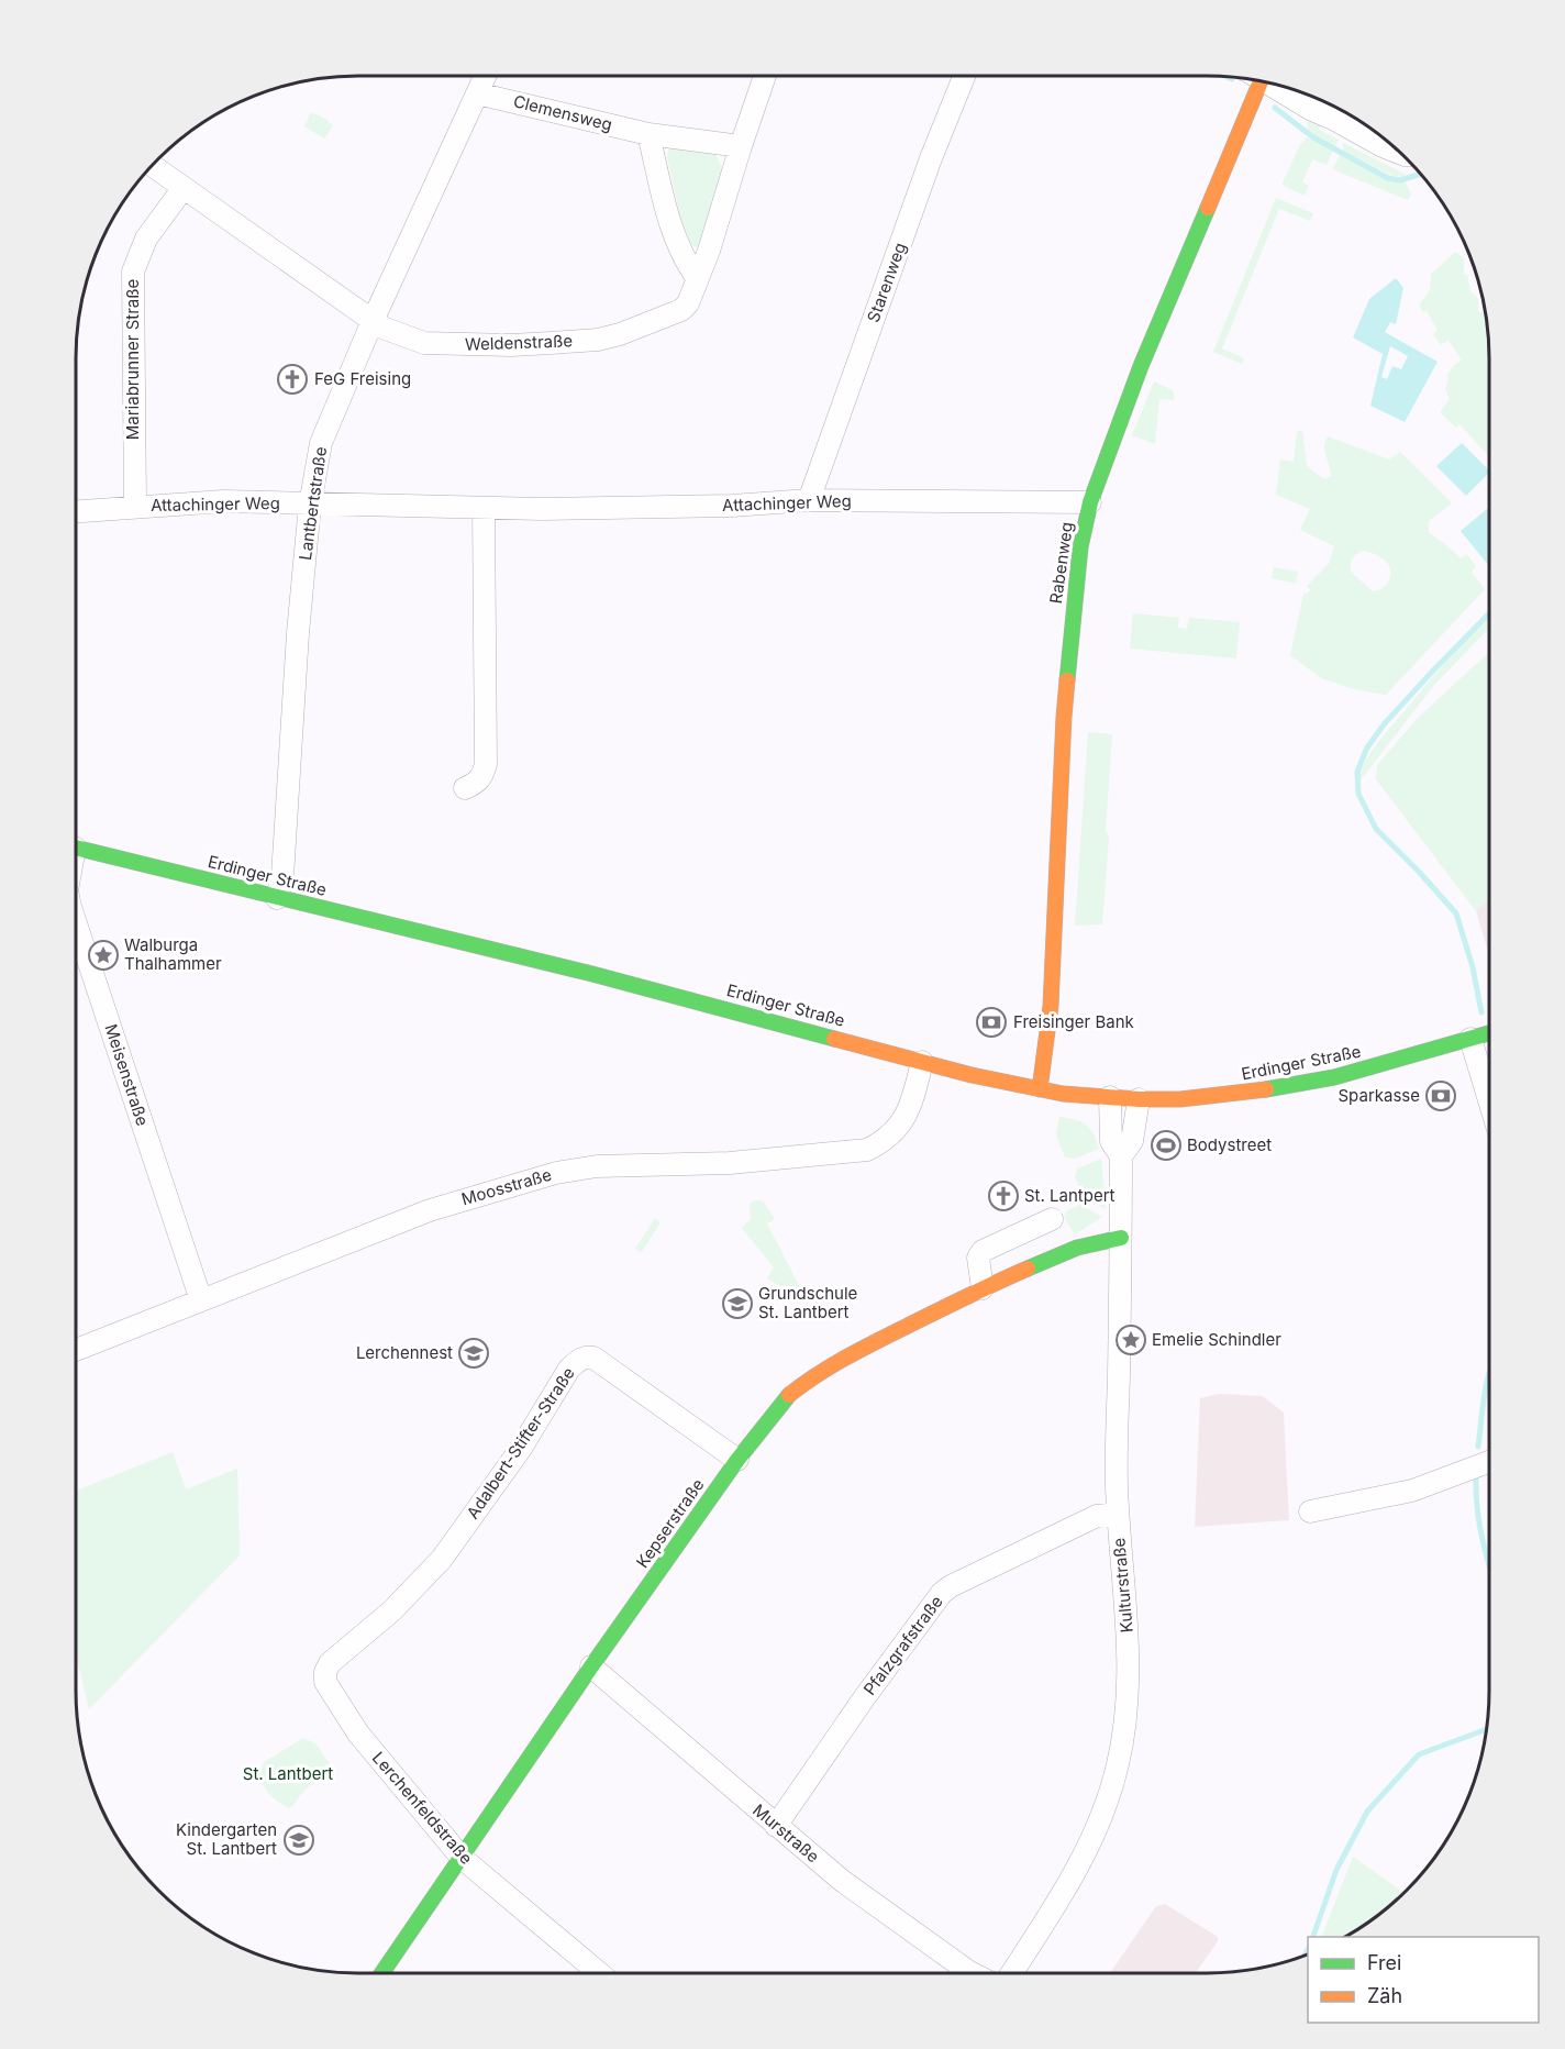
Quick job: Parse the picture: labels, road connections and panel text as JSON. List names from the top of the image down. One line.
{"streets":{"street":["Clemensweg","Starenweg","Weldenstraße","Mariabrunner Straße","Lantbertstraße","Attachinger Weg","Rabenweg","Erdinger Straße","Meisenstraße","Moosstraße","Adalbert-Stifter-Straße","Kepserstraße","Kulturstraße","Pfalzgrafstraße","Lerchenfeldstraße","Murstraße"]},"crossings":[["Clemensweg","Weldenstraße"],["Clemensweg","Lantbertstraße"],["Starenweg","Attachinger Weg"],["Weldenstraße","Mariabrunner Straße"],["Weldenstraße","Lantbertstraße"],["Mariabrunner Straße","Attachinger Weg"],["Lantbertstraße","Attachinger Weg"],["Lantbertstraße","Erdinger Straße"],["Attachinger Weg","Rabenweg"],["Rabenweg","Erdinger Straße"],["Erdinger Straße","Moosstraße"],["Erdinger Straße","Kulturstraße"],["Meisenstraße","Moosstraße"],["Adalbert-Stifter-Straße","Kepserstraße"],["Adalbert-Stifter-Straße","Lerchenfeldstraße"],["Kepserstraße","Kulturstraße"],["Kepserstraße","Lerchenfeldstraße"],["Kepserstraße","Murstraße"],["Kulturstraße","Pfalzgrafstraße"],["Pfalzgrafstraße","Murstraße"]],"parks":["St. Lantbert"],"places":{"church":["FeG Freising","St. Lantpert"],"place":["Walburga Thalhammer","Emelie Schindler"],"bank":["Freisinger Bank","Sparkasse"],"sports":["Bodystreet"],"school or university":["Grundschule St. Lantbert","Lerchennest","Kindergarten St. Lantbert"]},"legend":["Frei","Zäh"]}
